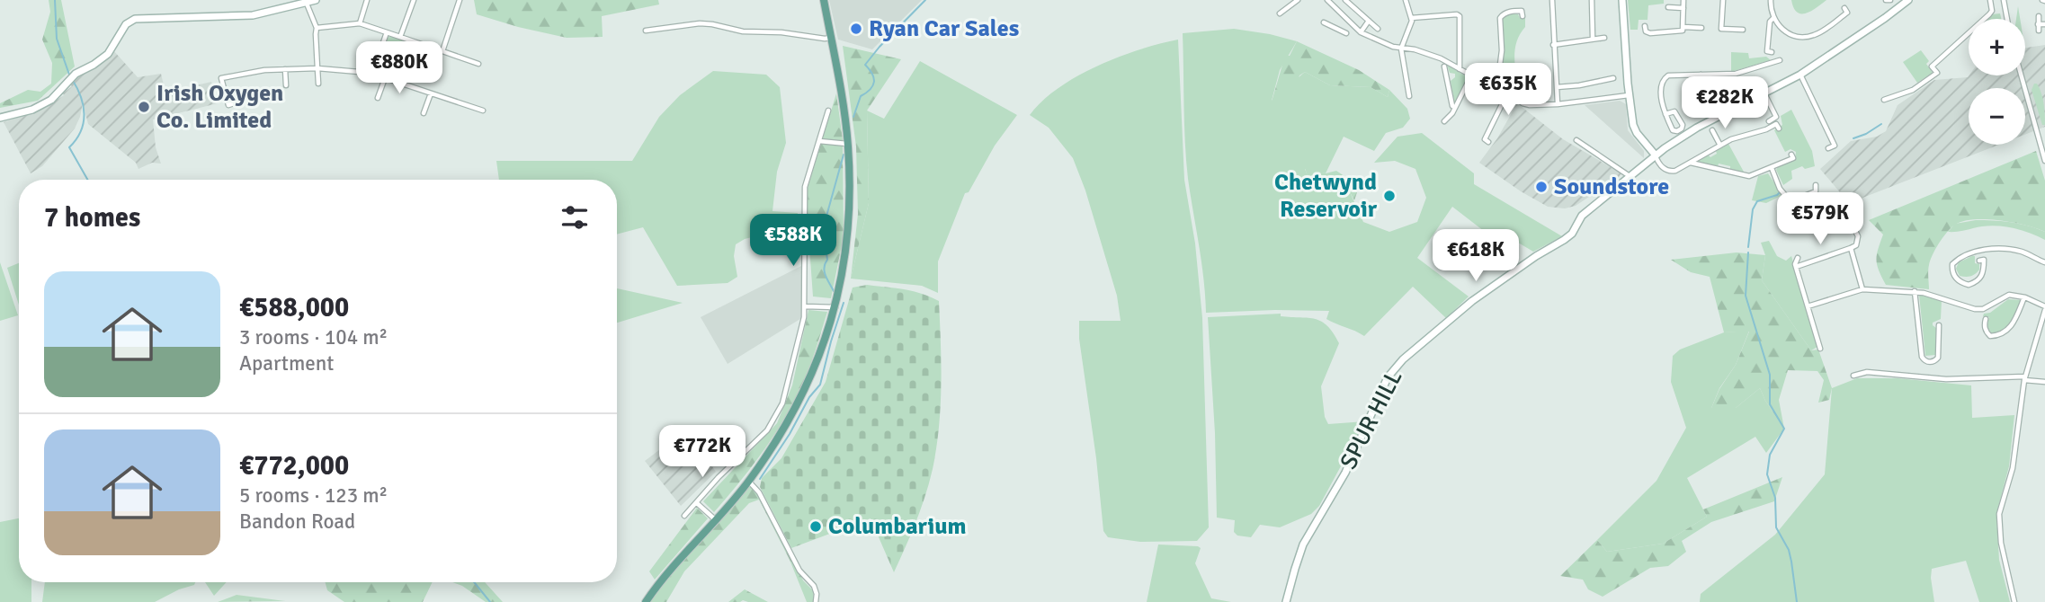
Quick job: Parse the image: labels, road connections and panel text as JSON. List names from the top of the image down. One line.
{"streets":{"street":["SPUR HILL"]},"places":["Ryan Car Sales","Irish Oxygen Co. Limited","Soundstore","Chetwynd Reservoir","Columbarium"],"page":{"map_buttons":["+","−"],"price":["€880K","€635K","€282K","€579K","€588K","€618K","€772K"],"heading":"7 homes","list":[{"name":"€588,000","note":"3 rooms · 104 m² · Apartment"},{"name":"€772,000","note":"5 rooms · 123 m² · Bandon Road"}]}}
